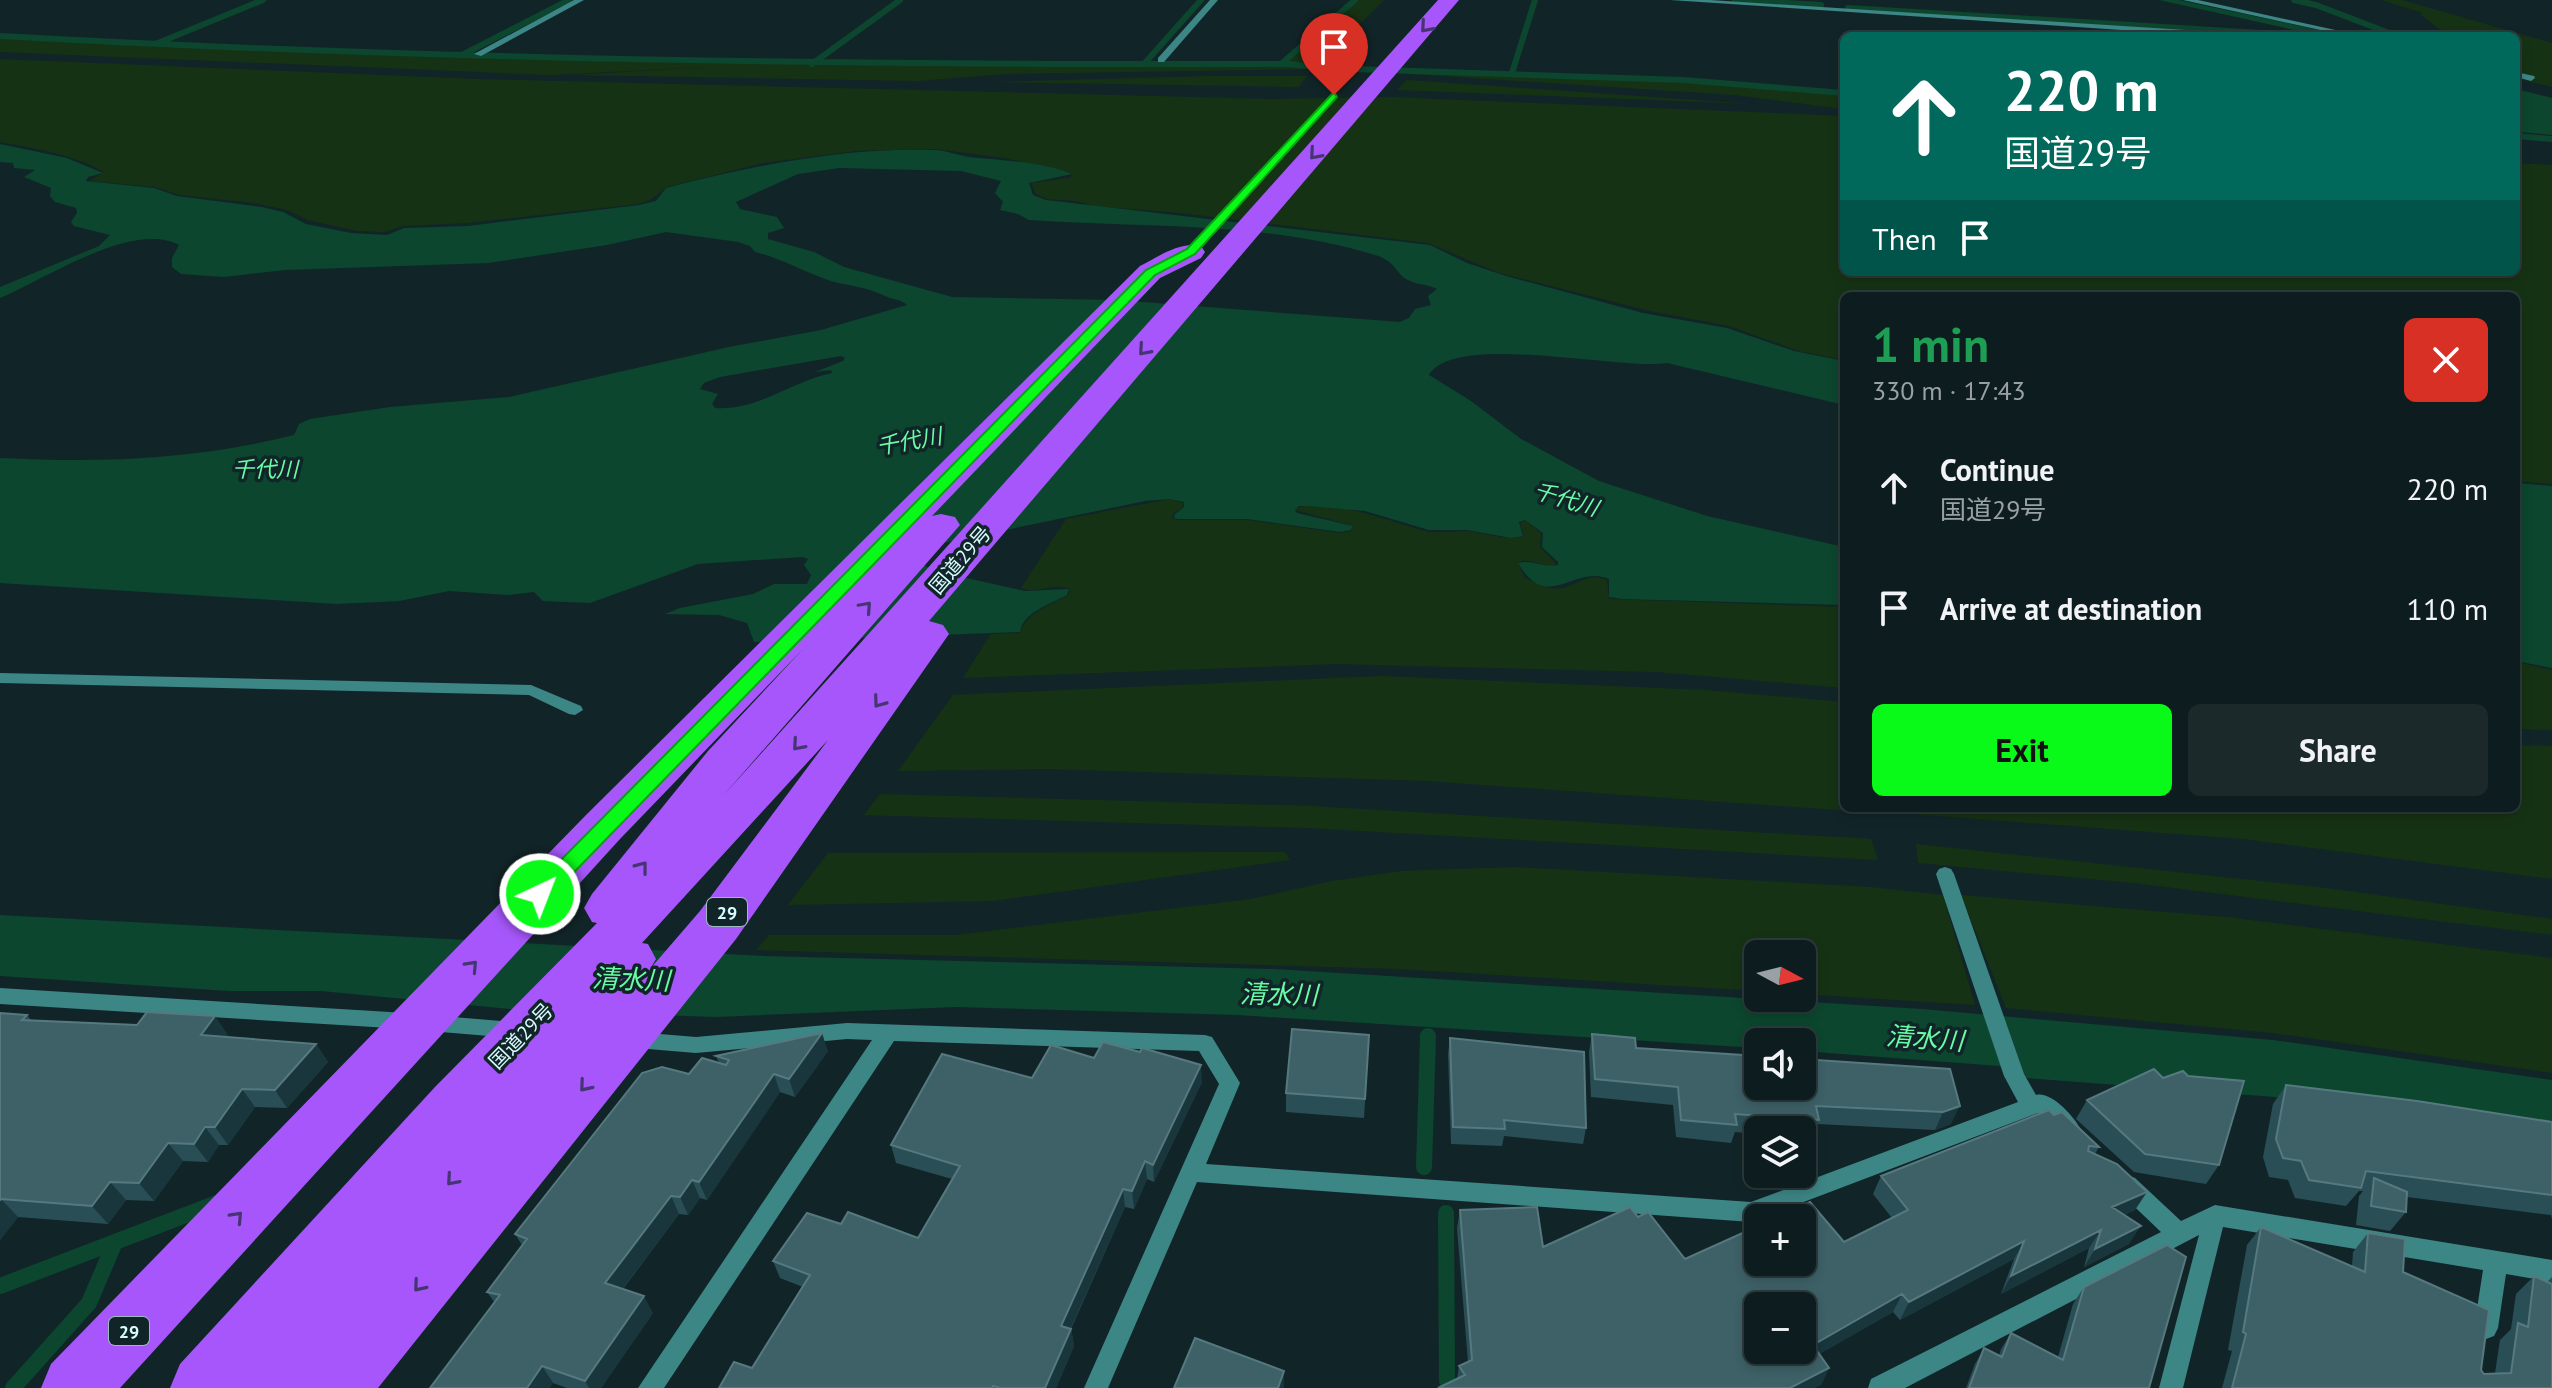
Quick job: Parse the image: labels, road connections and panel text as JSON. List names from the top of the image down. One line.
{"streets":{"highway":["国道29号","29"]},"crossings":[["国道29号","29"]],"water":["千代川","清水川"],"north":"right","page":{"turn":["220 m","国道29号"],"then":"Then","heading":["1 min","330 m · 17:43"],"list":[{"name":"Continue","note":"国道29号","value":"220 m"},{"name":"Arrive at destination","value":"110 m"}],"buttons":["Exit","Share"],"map_buttons":["+","−"]}}
